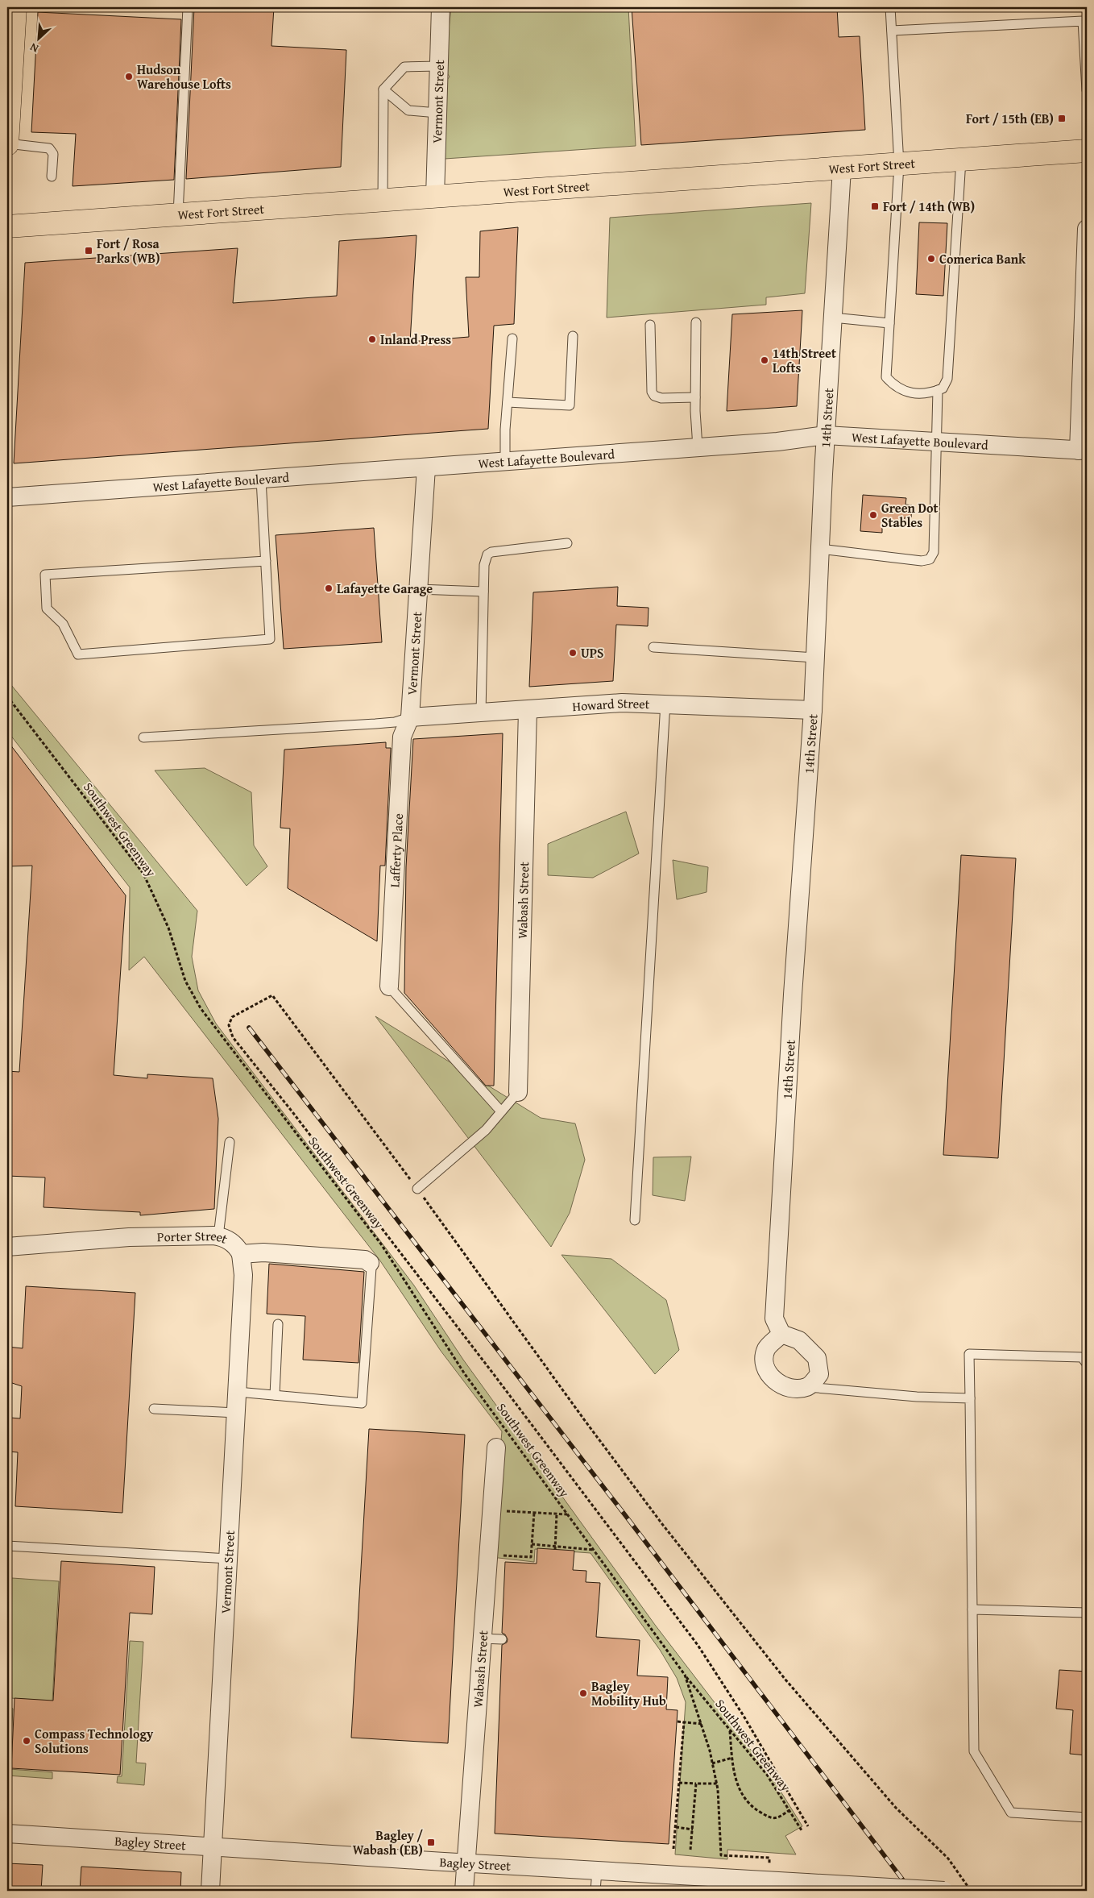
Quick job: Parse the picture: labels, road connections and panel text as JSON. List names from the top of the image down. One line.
{"streets":{"main road":["West Fort Street"],"street":["Vermont Street","14th Street","West Lafayette Boulevard","Howard Street","Lafferty Place","Wabash Street","Porter Street","Bagley Street"],"path":["Southwest Greenway"]},"crossings":[["Vermont Street","West Fort Street"],["Vermont Street","West Lafayette Boulevard"],["Vermont Street","Howard Street"],["Vermont Street","Lafferty Place"],["Vermont Street","Porter Street"],["Vermont Street","Bagley Street"],["West Fort Street","14th Street"],["14th Street","West Lafayette Boulevard"],["14th Street","Howard Street"],["Howard Street","Lafferty Place"],["Howard Street","Wabash Street"],["Wabash Street","Bagley Street"]],"places":{"other":["Hudson Warehouse Lofts","Comerica Bank","Inland Press","14th Street Lofts","Green Dot Stables","Lafayette Garage","UPS","Bagley Mobility Hub","Compass Technology Solutions"],"transit":["Fort / 15th (EB)","Fort / 14th (WB)","Fort / Rosa Parks (WB)","Bagley / Wabash (EB)"]},"north":"bottom left"}
